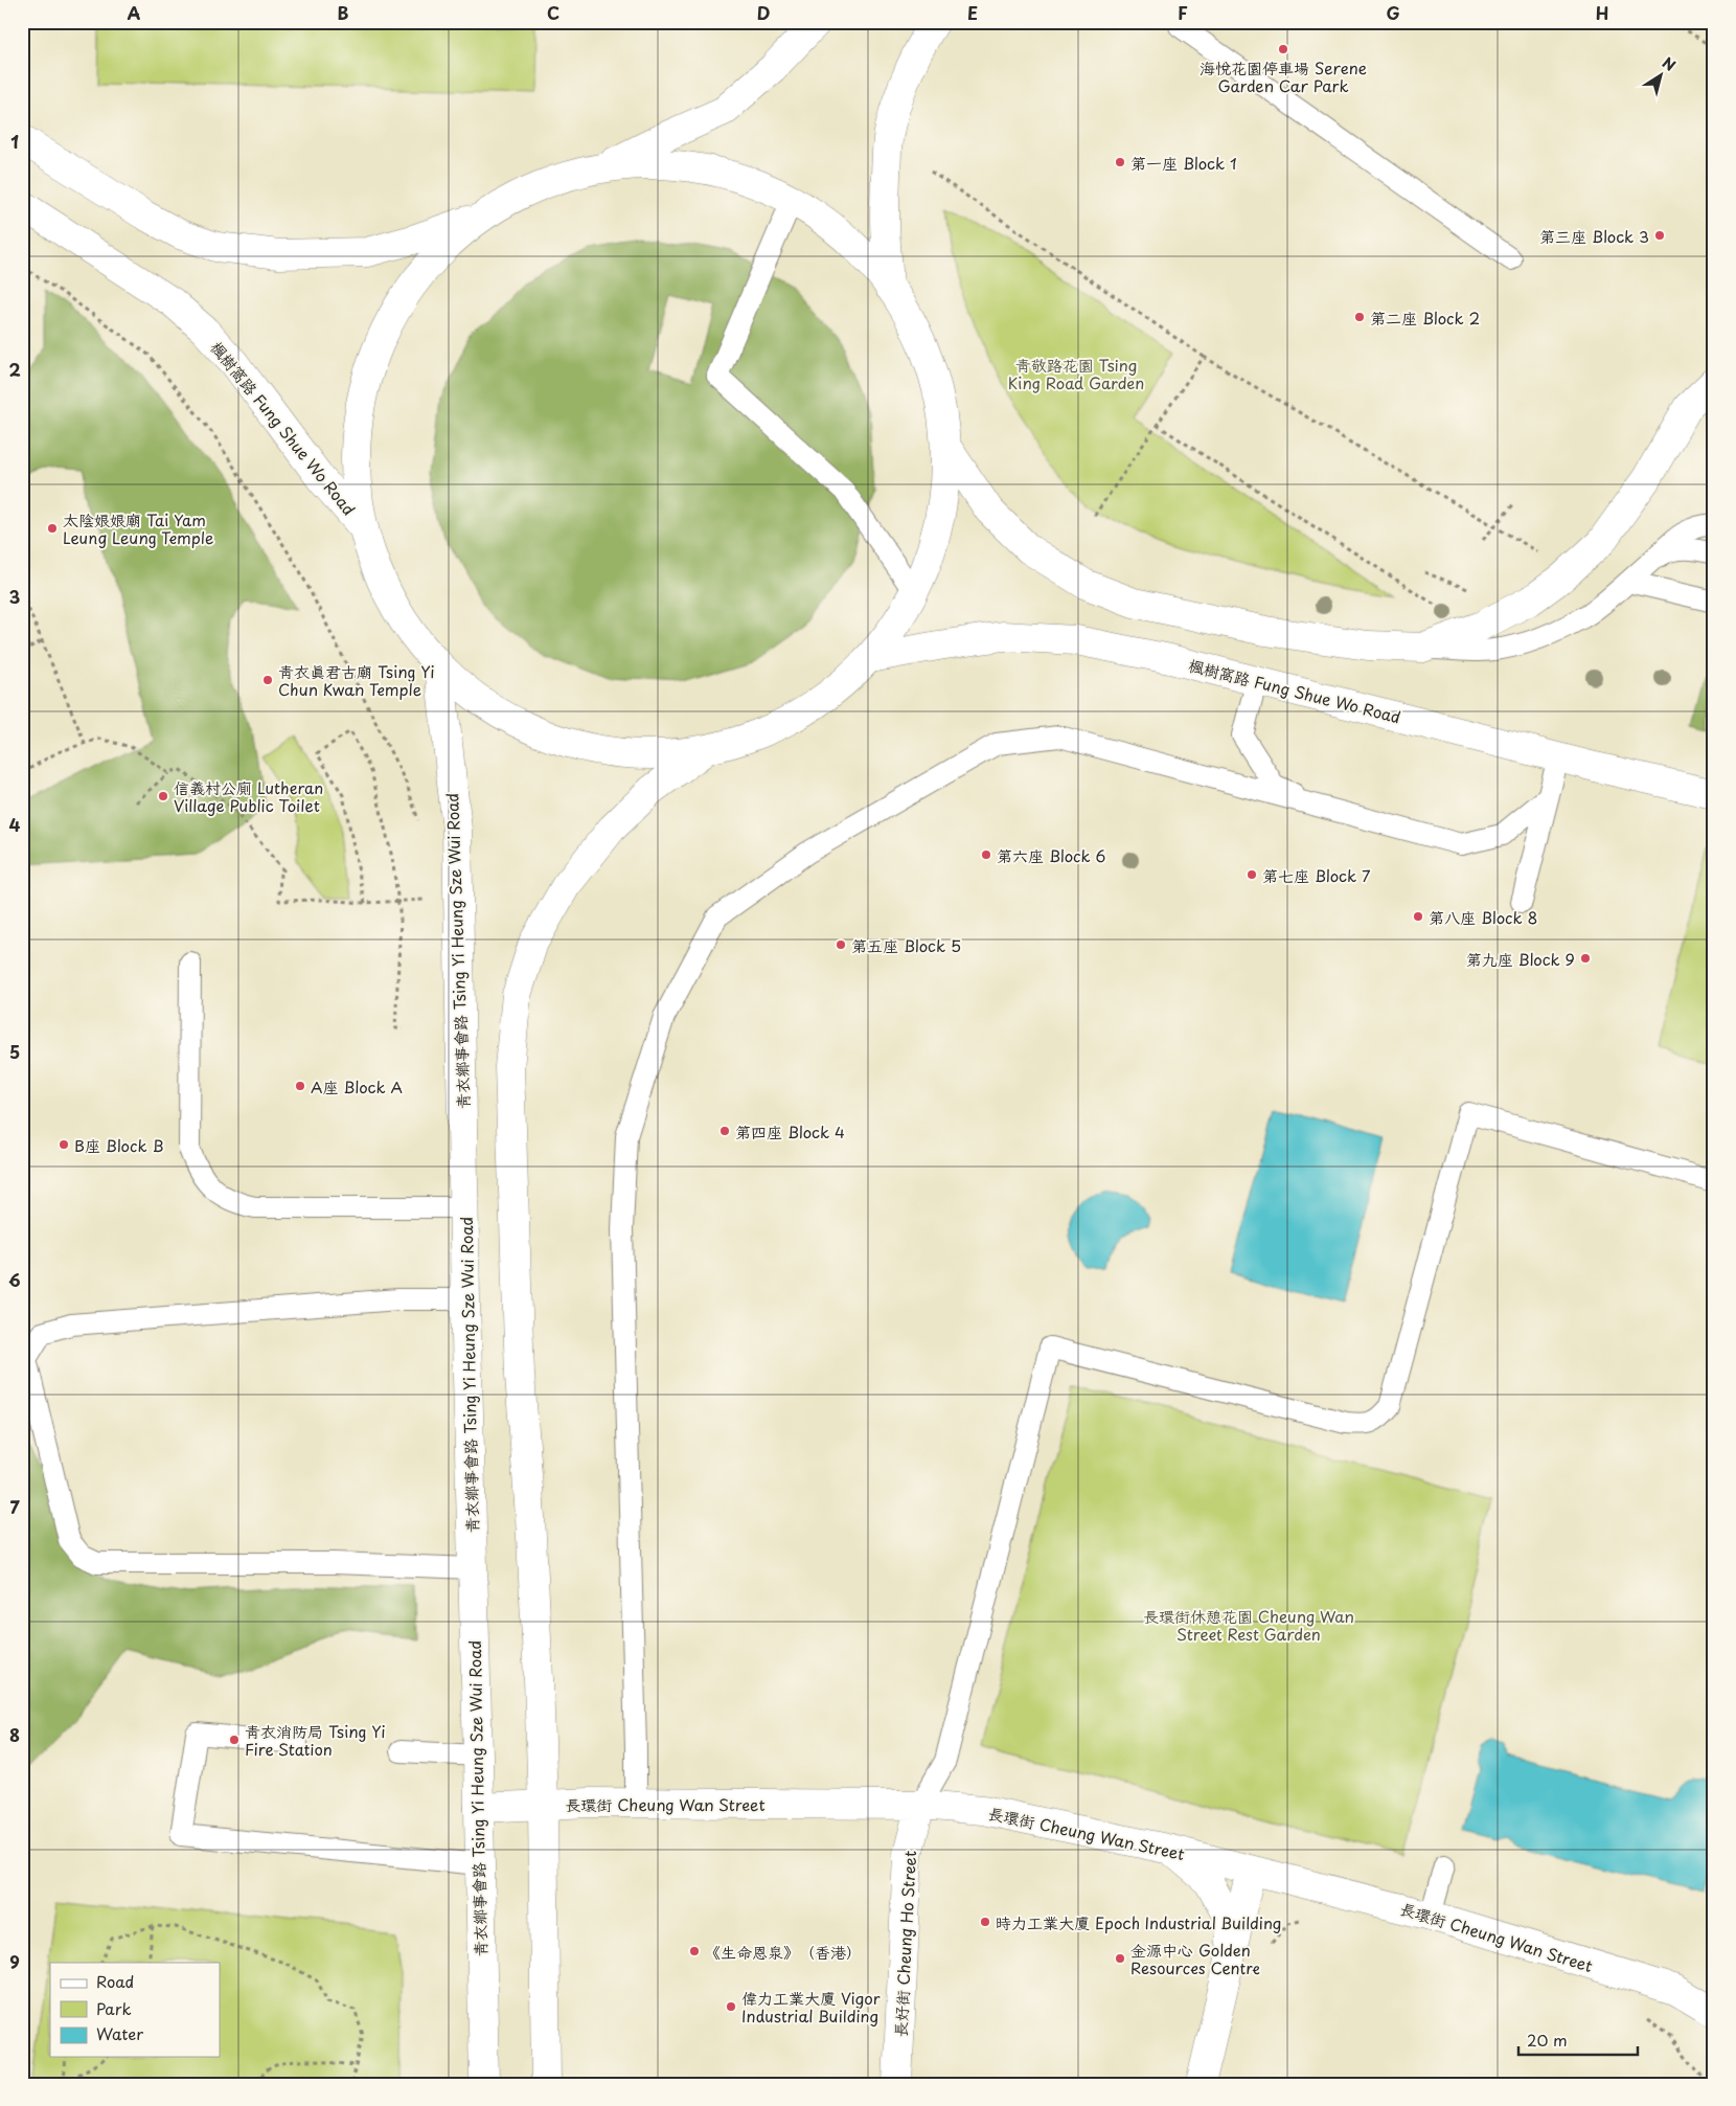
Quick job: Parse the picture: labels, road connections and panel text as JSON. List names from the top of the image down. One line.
{"streets":{"main road":["楓樹窩路 Fung Shue Wo Road","青衣鄉事會路 Tsing Yi Heung Sze Wui Road","長環街 Cheung Wan Street","長好街 Cheung Ho Street"]},"crossings":[["青衣鄉事會路 Tsing Yi Heung Sze Wui Road","長環街 Cheung Wan Street"],["長環街 Cheung Wan Street","長好街 Cheung Ho Street"]],"parks":["青敬路花園 Tsing King Road Garden","長環街休憩花園 Cheung Wan Street Rest Garden"],"places":["海悅花園停車場 Serene Garden Car Park","第一座 Block 1","第三座 Block 3","第二座 Block 2","太陰娘娘廟 Tai Yam Leung Leung Temple","青衣真君古廟 Tsing Yi Chun Kwan Temple","信義村公廁 Lutheran Village Public Toilet","第六座 Block 6","第七座 Block 7","第八座 Block 8","第五座 Block 5","第九座 Block 9","A座 Block A","第四座 Block 4","B座 Block B","青衣消防局 Tsing Yi Fire Station","時力工業大廈 Epoch Industrial Building","《生命恩泉》（香港）","金源中心 Golden Resources Centre","偉力工業大廈 Vigor Industrial Building"],"legend":["Road","Park","Water"],"scale_bar":"20 m","north":"top right","grid":{"columns":["A","B","C","D","E","F","G","H"],"rows":["1","2","3","4","5","6","7","8","9"]}}
